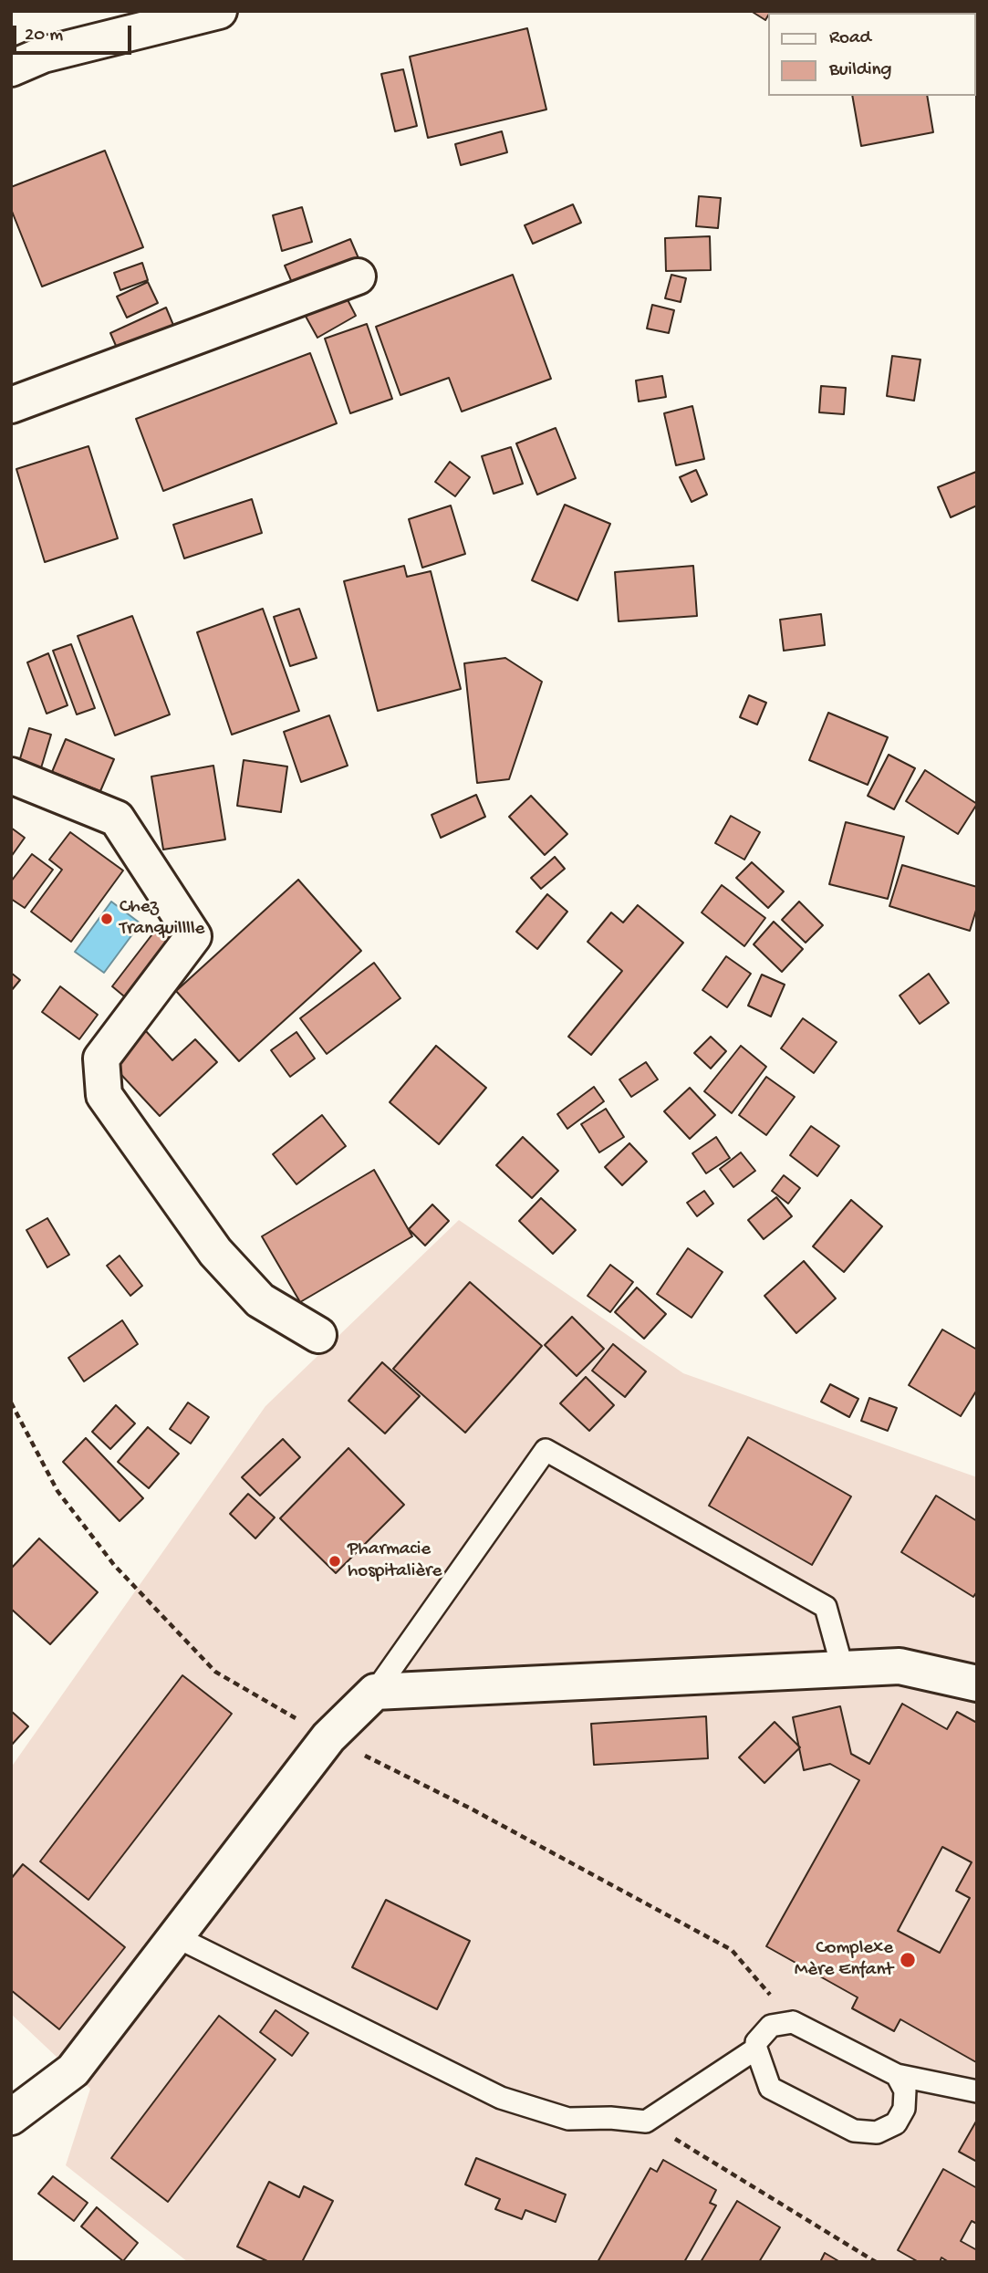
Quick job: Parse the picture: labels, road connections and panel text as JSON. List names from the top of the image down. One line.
{"places":["Chez Tranquilllle","Pharmacie hospitalière","Complexe Mère Enfant"],"legend":["Road","Building"],"scale_bar":"20 m"}
